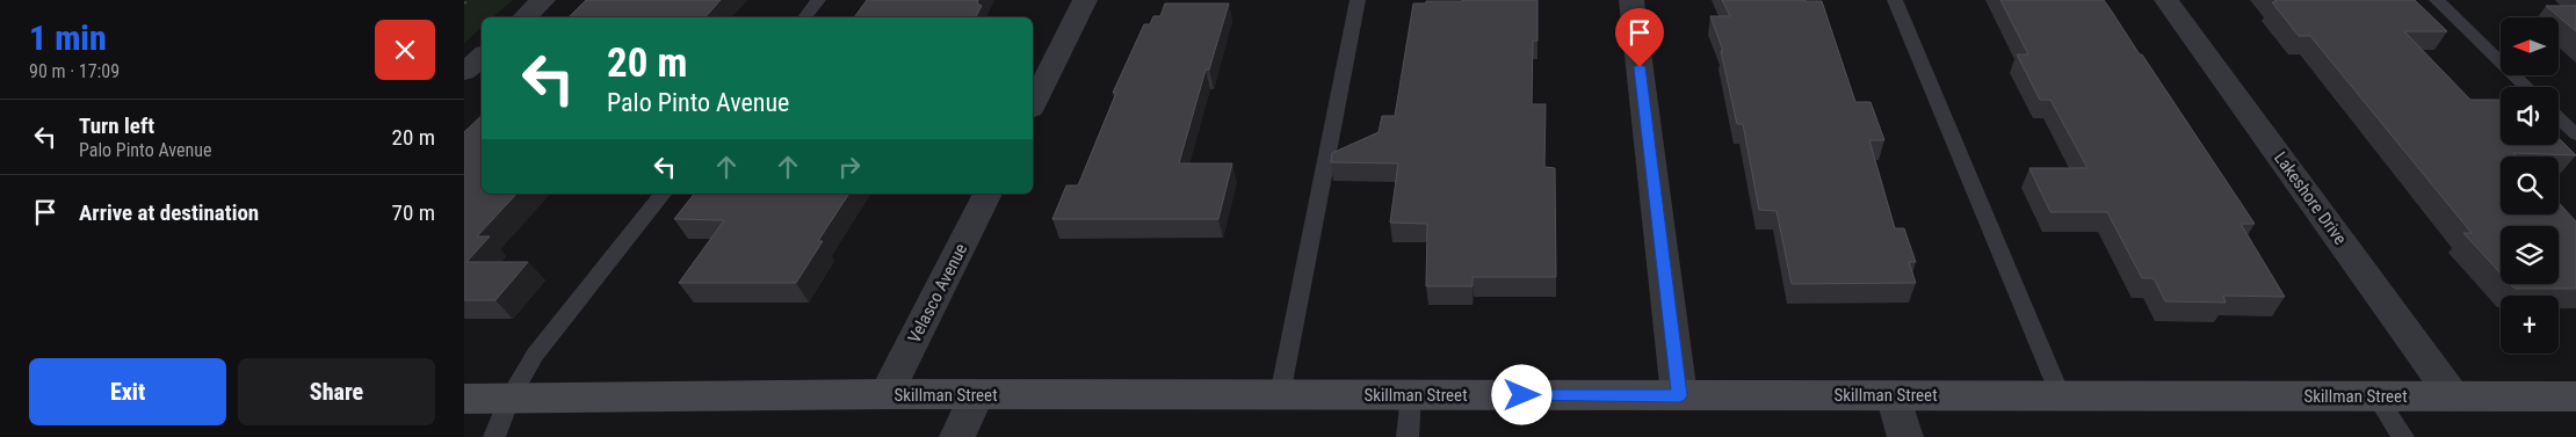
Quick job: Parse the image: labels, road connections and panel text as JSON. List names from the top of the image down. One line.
{"streets":{"main road":["Skillman Street"],"street":["Lakeshore Drive","Velasco Avenue"]},"crossings":[["Lakeshore Drive","Skillman Street"],["Velasco Avenue","Skillman Street"]],"north":"left","page":{"heading":["1 min","90 m · 17:09"],"map_buttons":"+","turn":["20 m","Palo Pinto Avenue"],"list":[{"name":"Turn left","note":"Palo Pinto Avenue","value":"20 m"},{"name":"Arrive at destination","value":"70 m"}],"buttons":["Exit","Share"]}}
